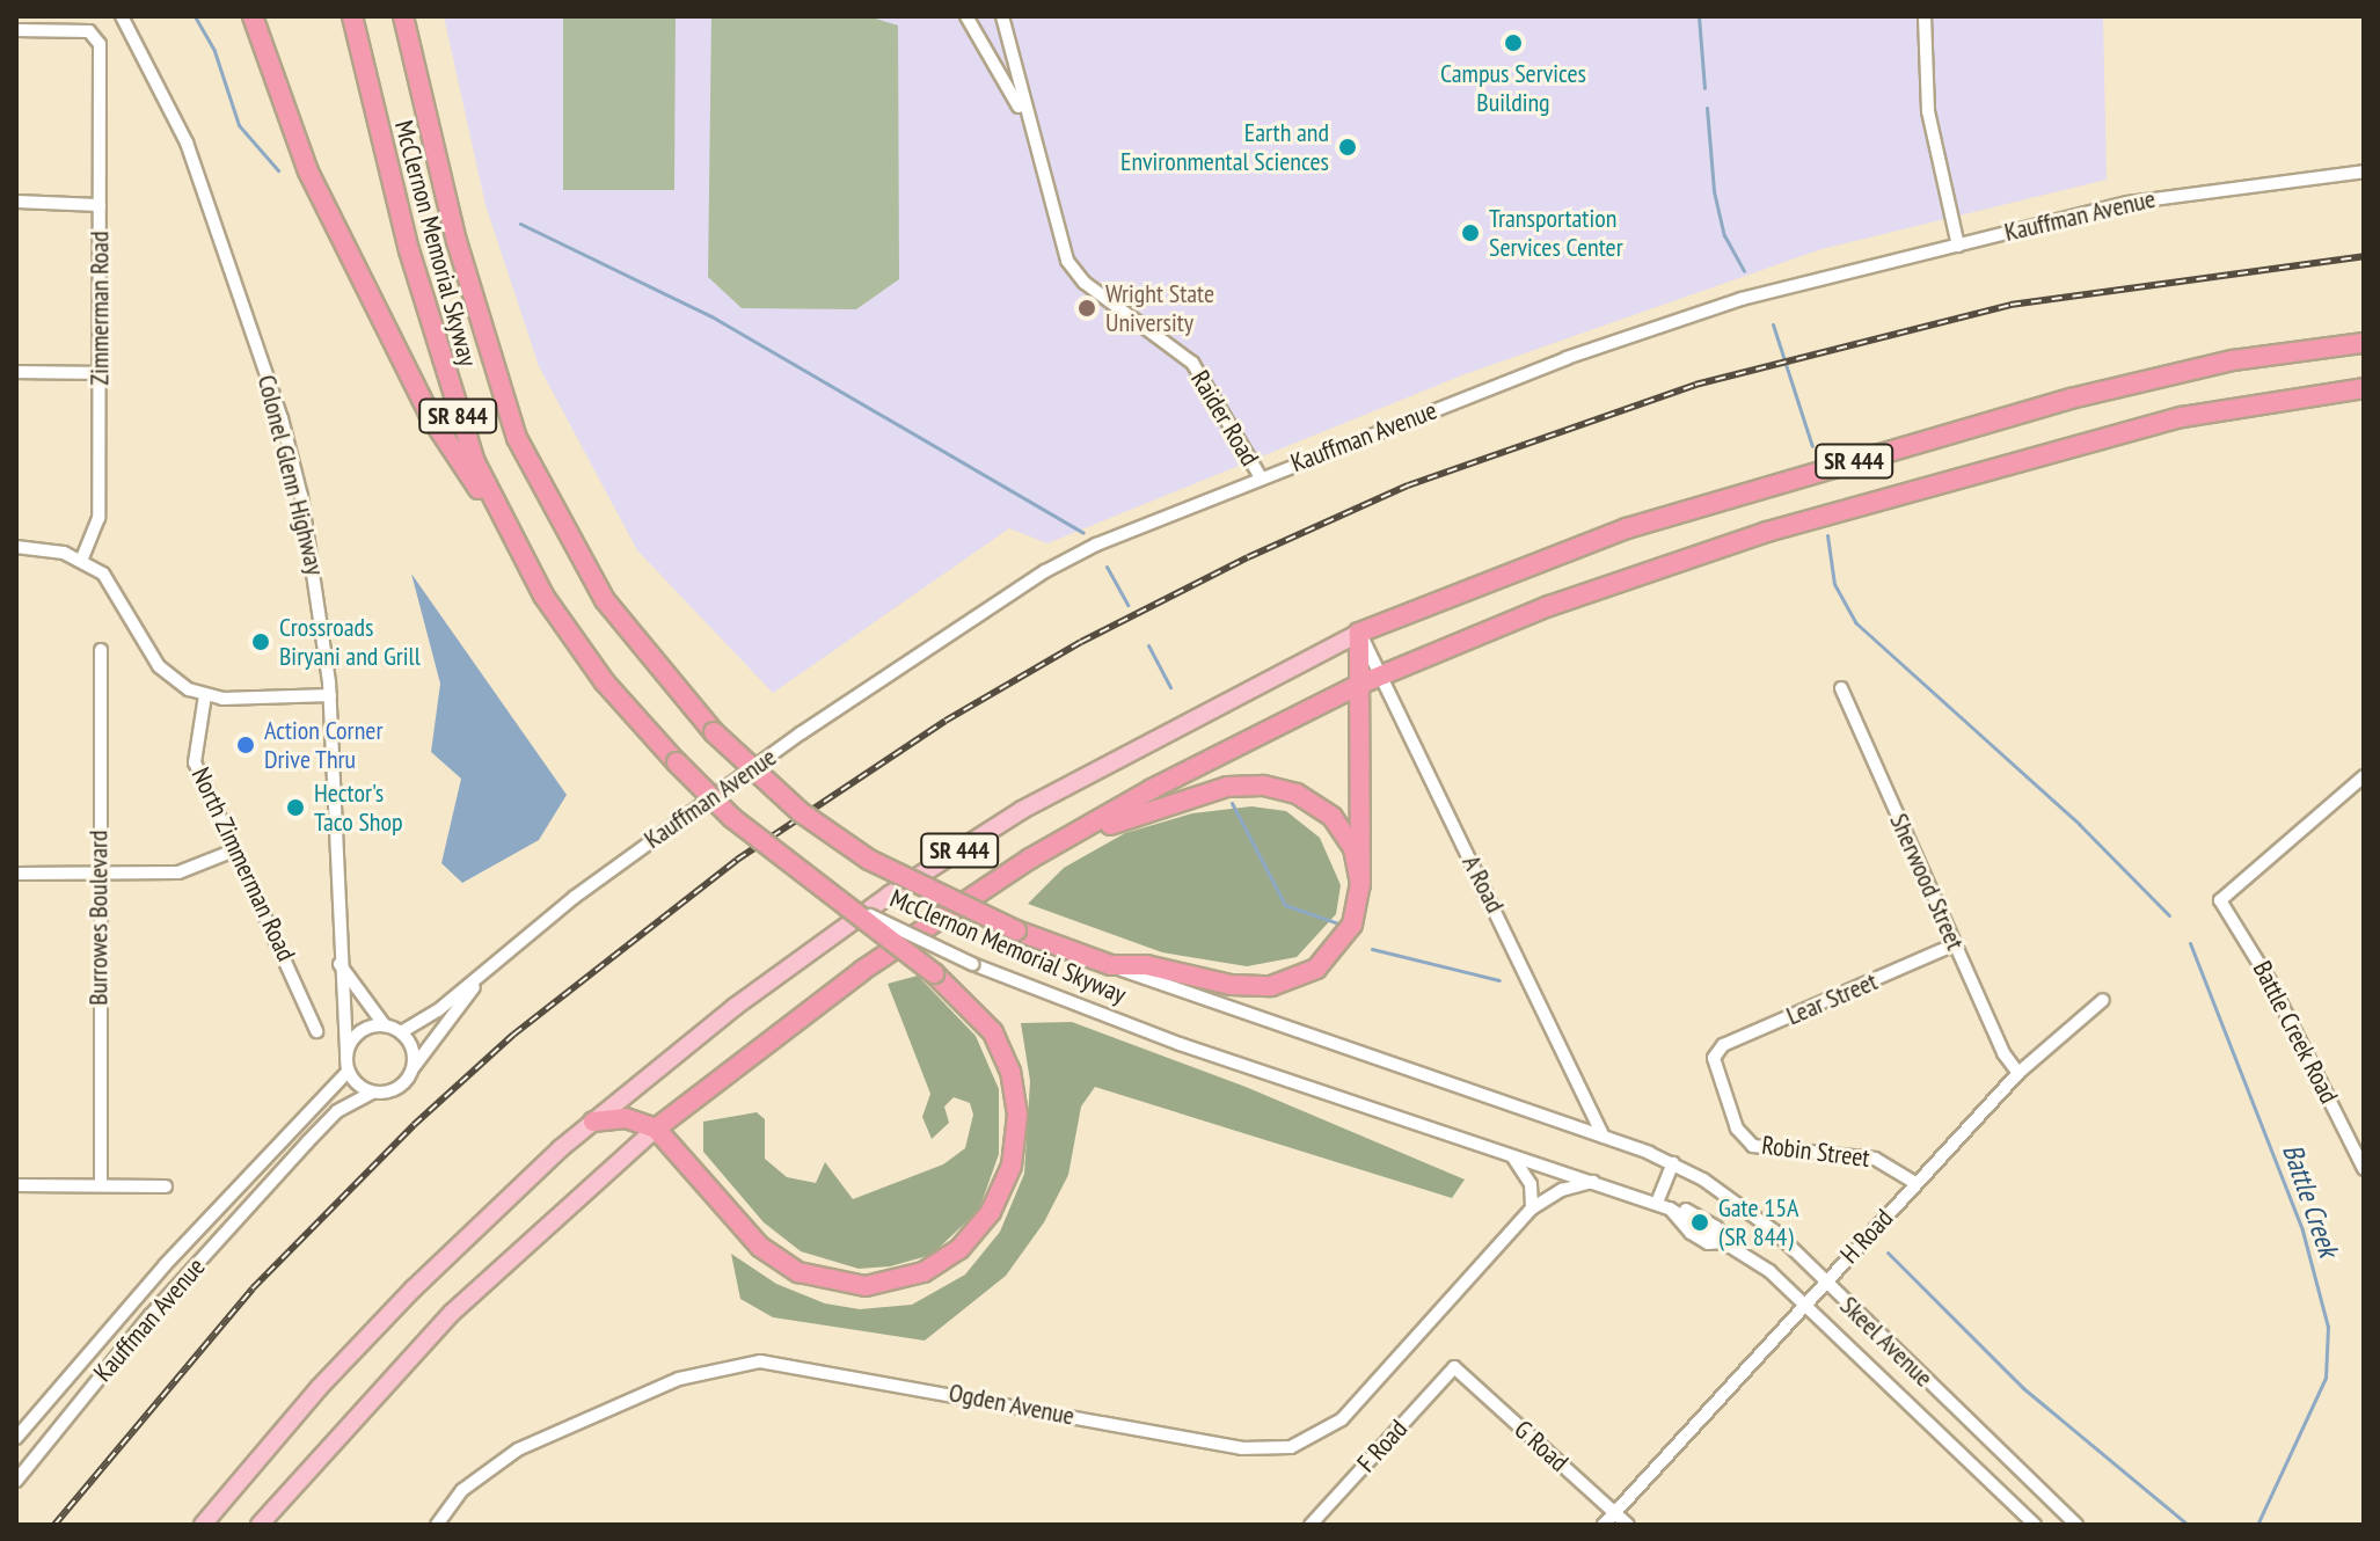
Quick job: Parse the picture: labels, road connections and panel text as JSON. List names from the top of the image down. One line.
{"streets":{"highway":["McClernon Memorial Skyway","SR 844","SR 444"],"street":["Kauffman Avenue","Zimmerman Road","Raider Road","Colonel Glenn Highway","North Zimmerman Road","Sherwood Street","A Road","Burrowes Boulevard","Lear Street","Battle Creek Road","Robin Street","H Road","Skeel Avenue","Ogden Avenue","F Road","G Road"]},"crossings":[["Kauffman Avenue","Raider Road"],["Kauffman Avenue","Colonel Glenn Highway"],["McClernon Memorial Skyway","A Road"],["McClernon Memorial Skyway","Skeel Avenue"],["SR 444","A Road"],["Sherwood Street","Lear Street"],["Sherwood Street","H Road"],["Lear Street","Robin Street"],["Robin Street","H Road"],["H Road","Skeel Avenue"],["H Road","G Road"],["F Road","G Road"]],"water":["Battle Creek"],"places":["Campus Services Building","Earth and Environmental Sciences","Transportation Services Center","Wright State University","Crossroads Biryani and Grill","Action Corner Drive Thru","Hector's Taco Shop","Gate 15A (SR 844)"]}
